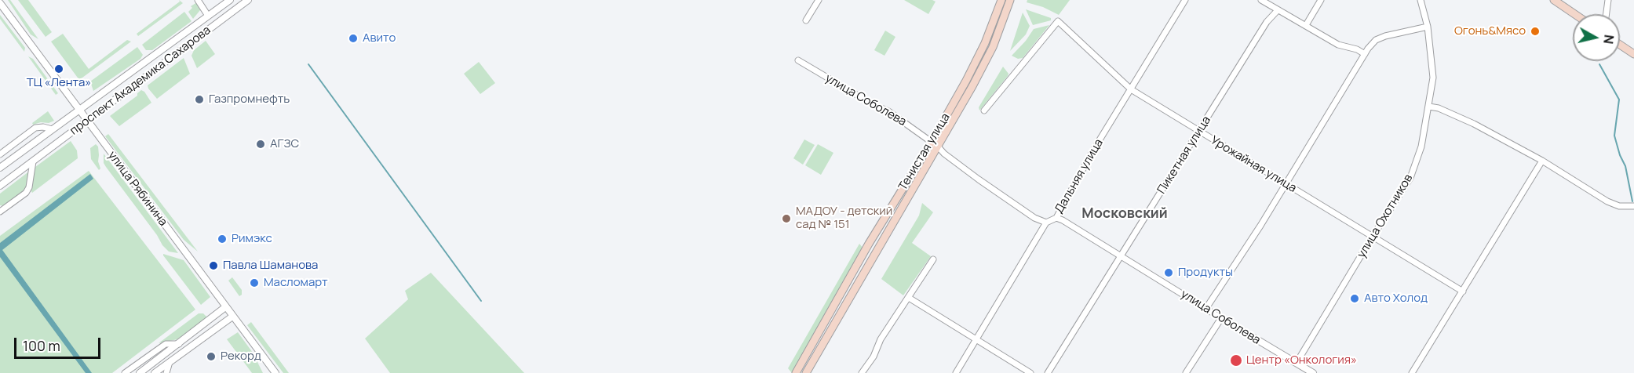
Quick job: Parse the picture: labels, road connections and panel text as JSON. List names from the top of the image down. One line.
{"streets":{"main road":["Тенистая улица"],"street":["проспект Академика Сахарова","улица Соболева","Пикетная улица","Урожайная улица","Дальняя улица","улица Рябинина","улица Охотников"]},"crossings":[["проспект Академика Сахарова","улица Рябинина"],["улица Соболева","Тенистая улица"],["улица Соболева","Пикетная улица"],["улица Соболева","Дальняя улица"],["улица Соболева","улица Охотников"],["Пикетная улица","Урожайная улица"],["Урожайная улица","Дальняя улица"],["Урожайная улица","улица Охотников"]],"districts":["Московский"],"places":["Огонь&Мясо","Авито","ТЦ «Лента»","Газпромнефть","АГЗС","МАДОУ - детский сад № 151","Римэкс","Павла Шаманова","Продукты","Масломарт","Авто Холод","Рекорд","Центр «Онкология»"],"scale_bar":"100 m","north":"right"}
